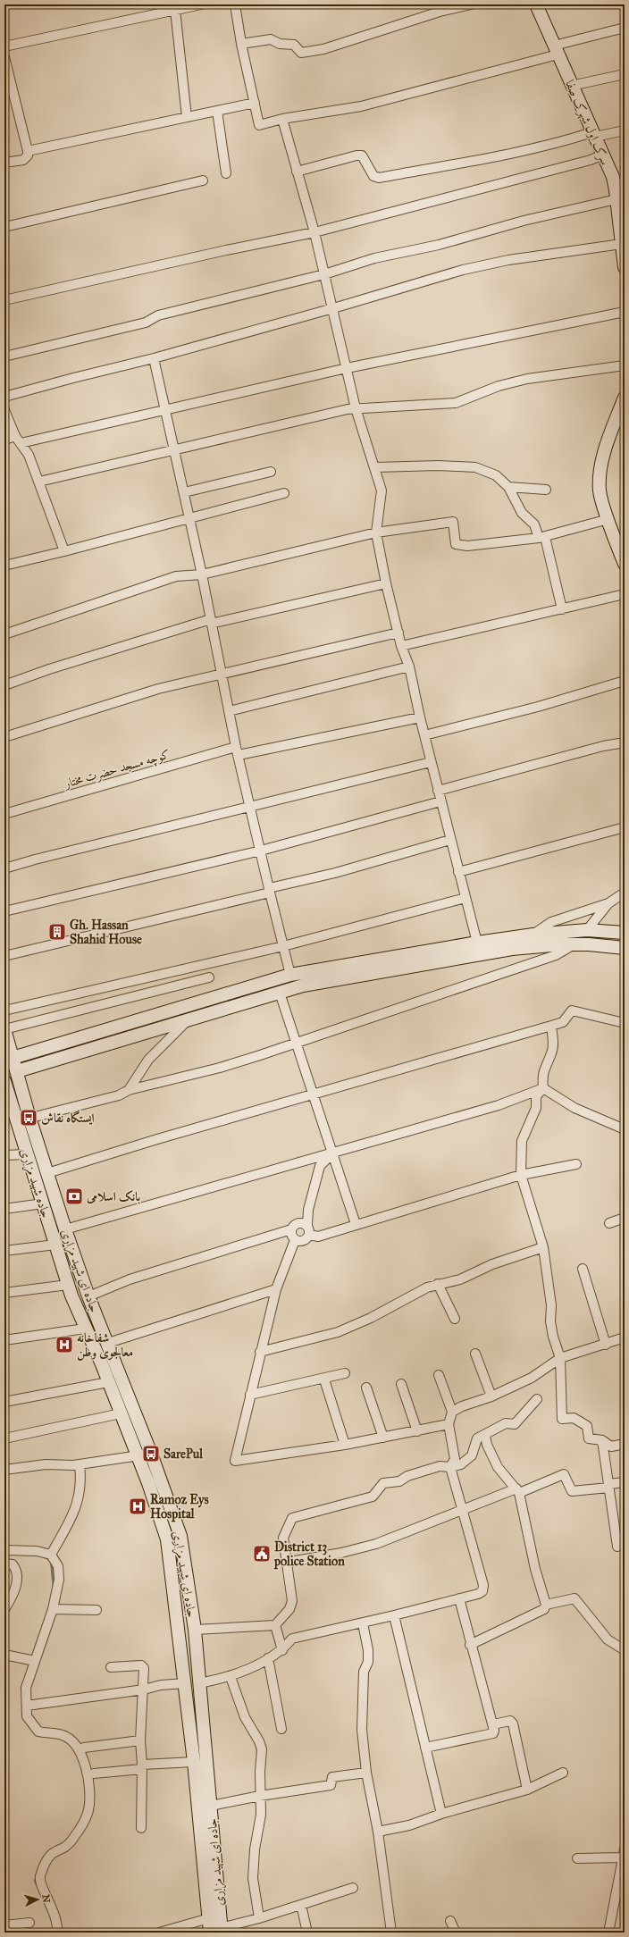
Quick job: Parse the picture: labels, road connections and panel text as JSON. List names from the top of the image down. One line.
{"streets":{"main road":["سرک اول شهرک صفا","جاده شهید مزاری","جاده ای شهید مزاری"],"street":["کوچه مسجد حضرت مختار"]},"crossings":[["جاده شهید مزاری","جاده ای شهید مزاری"]],"places":{"building":["Gh. Hassan Shahid House"],"bus stop":["ایستگاه نقاش","SarePul"],"bank":["بانک اسلامی"],"hospital":["شفاخانه معالجوی وطن","Ramoz Eys Hospital"],"public building":["District 13 police Station"]},"north":"right"}
